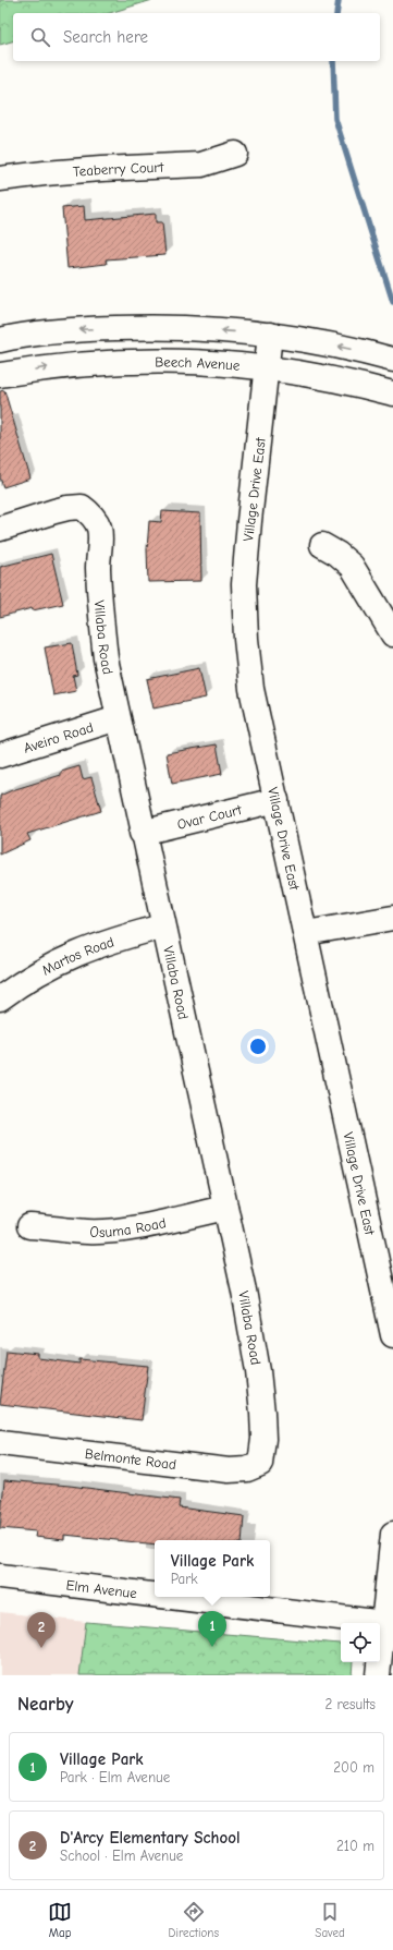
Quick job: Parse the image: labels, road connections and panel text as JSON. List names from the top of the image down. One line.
{"streets":{"street":["Teaberry Court","Beech Avenue","Village Drive East","Villaba Road","Aveiro Road","Ovar Court","Martos Road","Osuma Road","Belmonte Road","Elm Avenue"]},"crossings":[["Beech Avenue","Village Drive East"],["Village Drive East","Ovar Court"],["Villaba Road","Aveiro Road"],["Villaba Road","Ovar Court"],["Villaba Road","Martos Road"],["Villaba Road","Osuma Road"],["Villaba Road","Belmonte Road"]],"page":{"search":"Search here","popup":["Village Park","Park"],"pins":["1","2"],"heading":["Nearby","2 results"],"list":[{"mark":"1","name":"Village Park","note":"Park · Elm Avenue","value":"200 m"},{"mark":"2","name":"D'Arcy Elementary School","note":"School · Elm Avenue","value":"210 m"}],"nav":["Map","Directions","Saved"]}}
